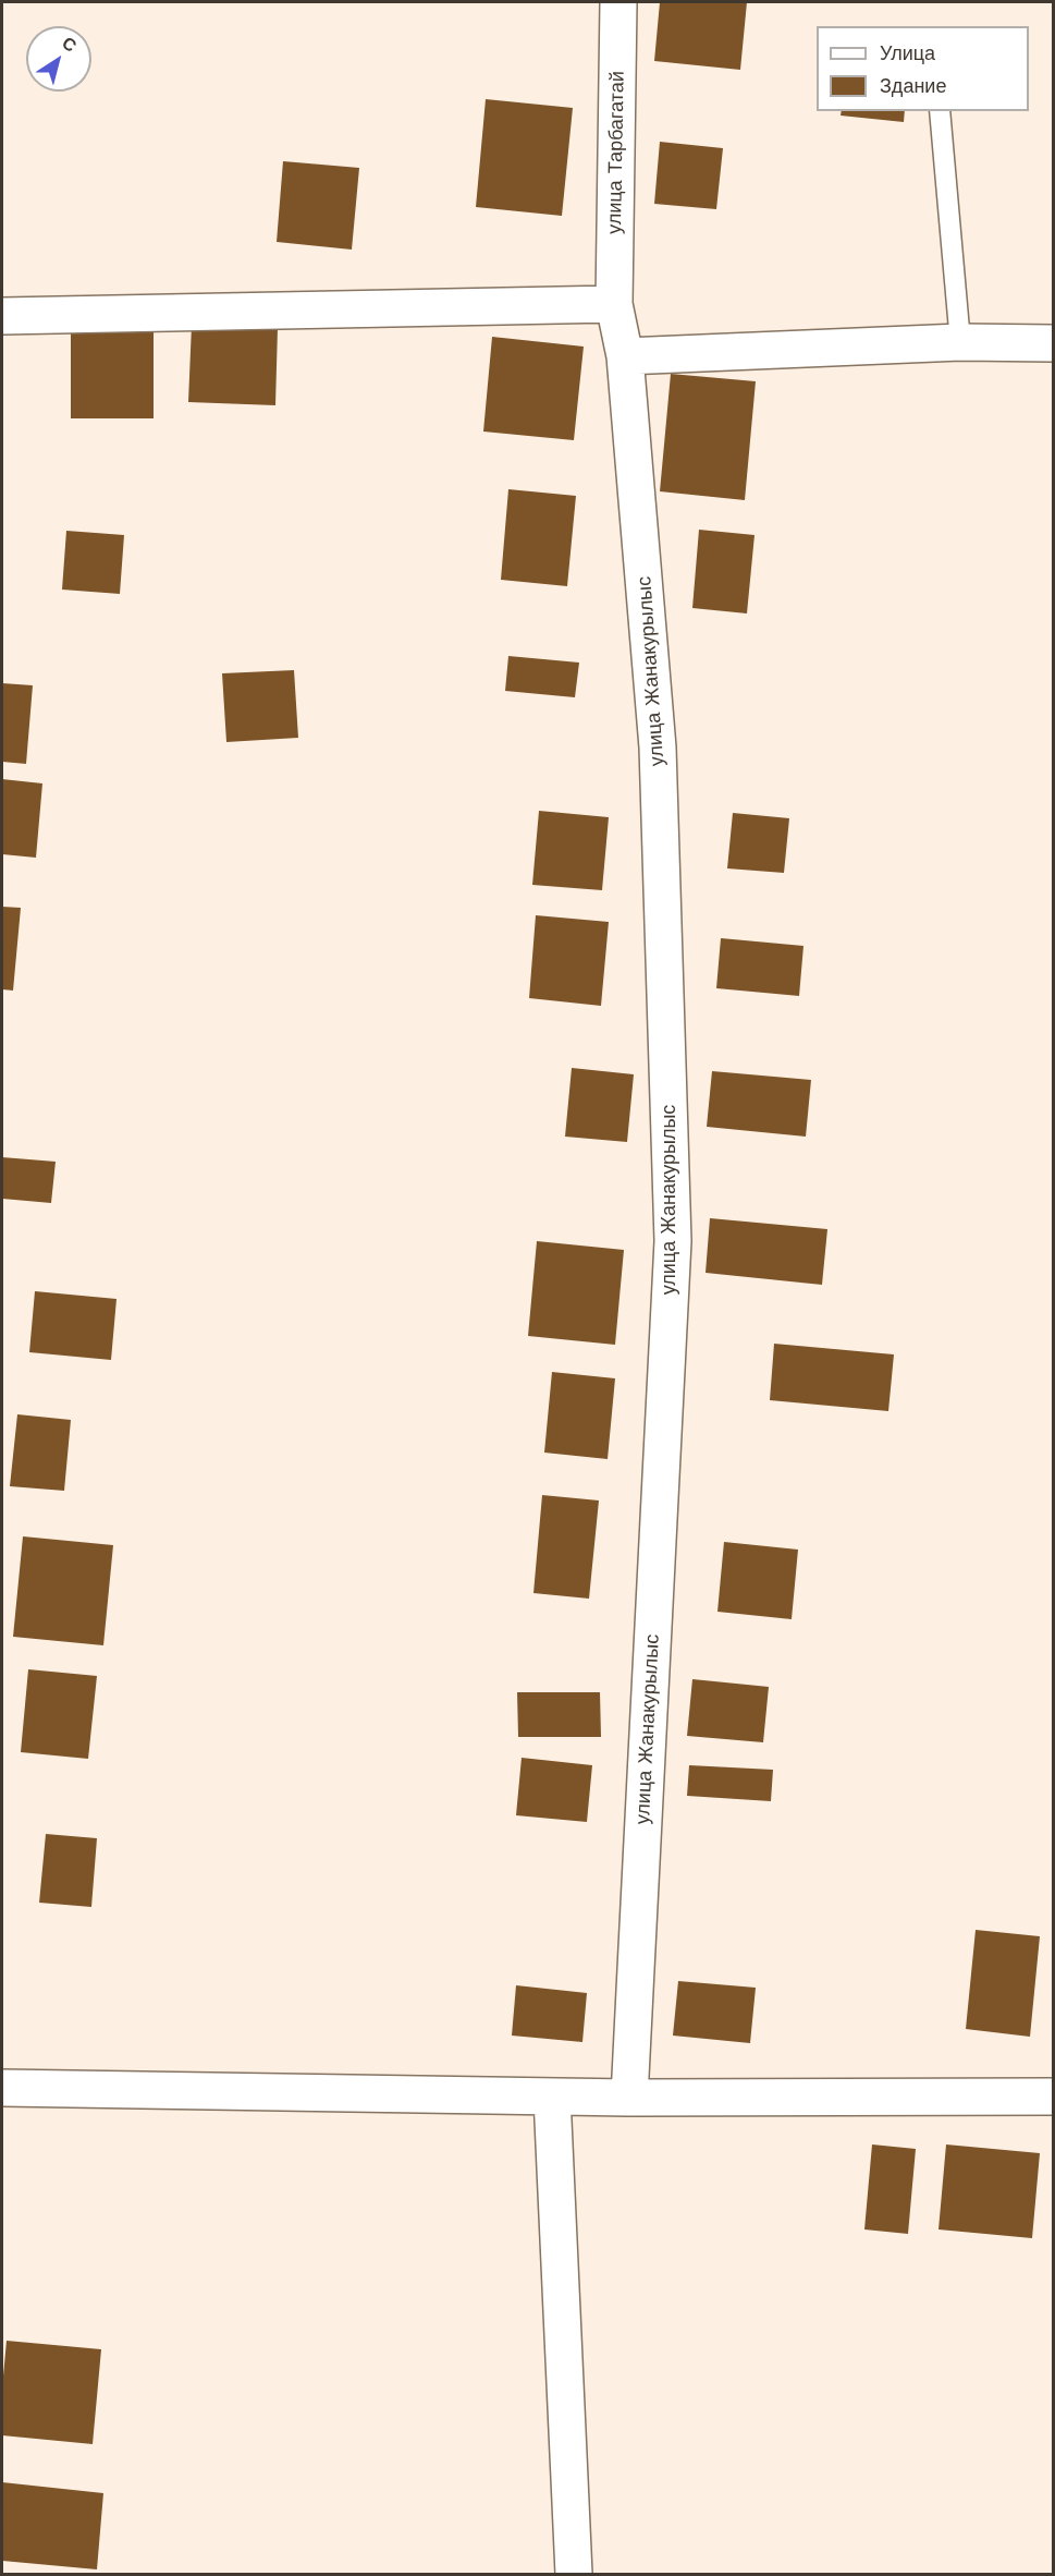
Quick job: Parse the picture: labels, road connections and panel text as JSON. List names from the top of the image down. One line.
{"streets":{"street":["улица Тарбагатай","улица Жанакурылыс"]},"crossings":[["улица Тарбагатай","улица Жанакурылыс"]],"legend":["Улица","Здание"],"north":"top right"}
